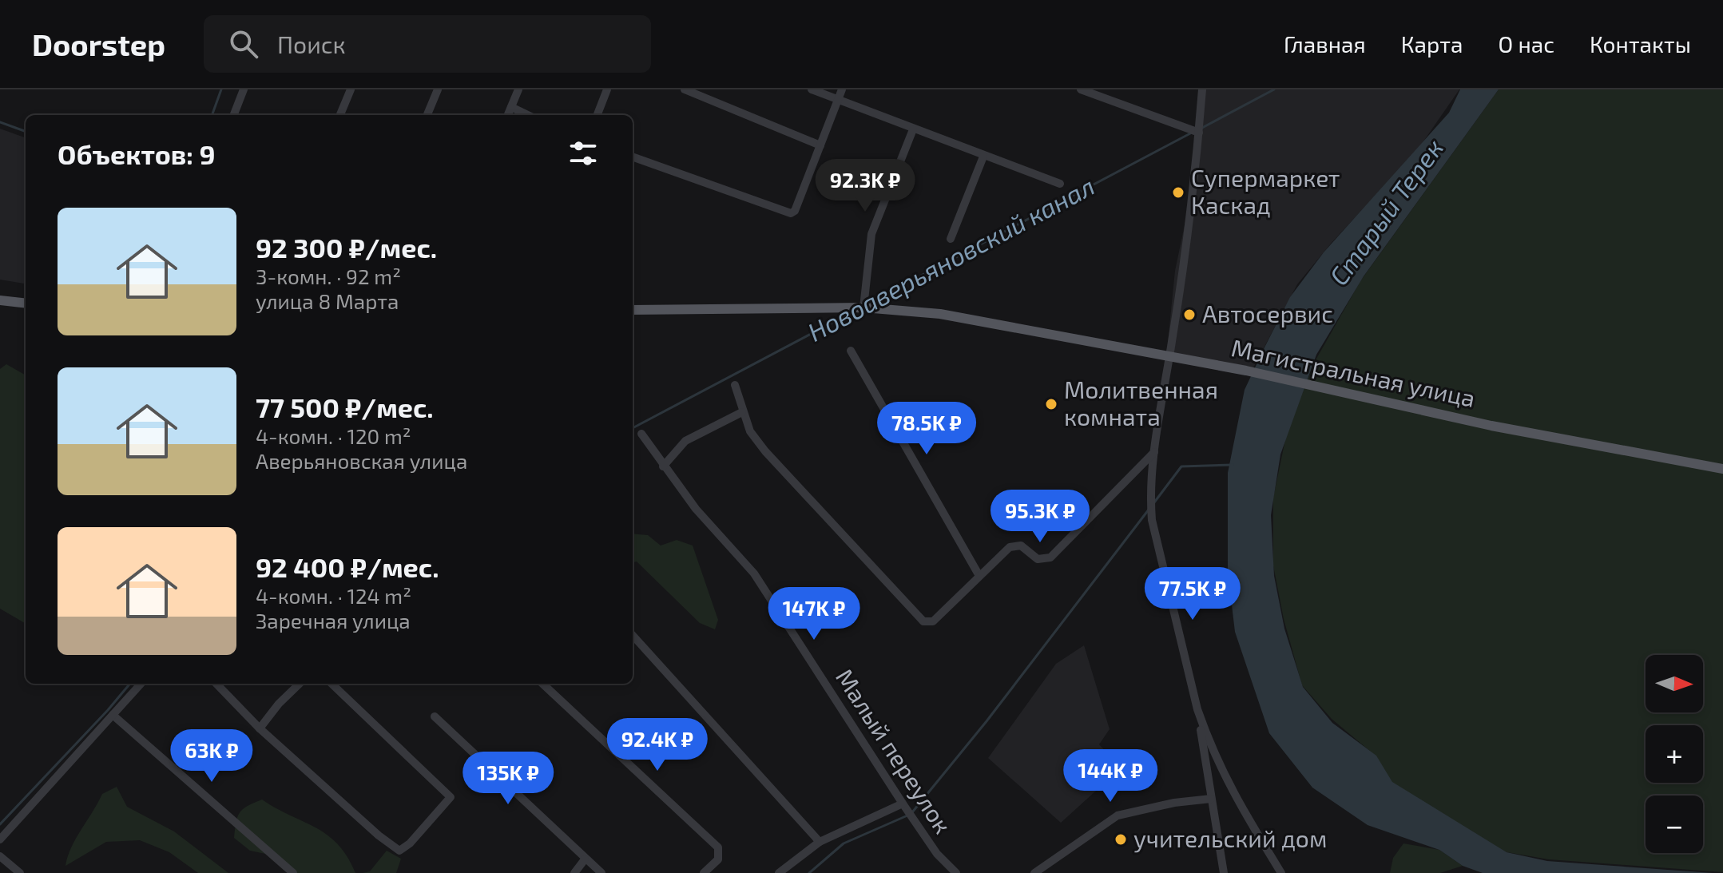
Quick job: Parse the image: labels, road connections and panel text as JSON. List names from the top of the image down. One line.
{"streets":{"main road":["Магистральная улица"],"street":["Малый переулок"]},"water":["Старый Терек","Новоаверьяновский канал"],"places":["Супермаркет Каскад","Автосервис","Молитвенная комната","учительский дом"],"north":"right","page":{"header":"Doorstep","search":"Поиск","nav":["Главная","Карта","О нас","Контакты"],"heading":"Объектов: 9","price":["92.3K ₽","78.5K ₽","95.3K ₽","77.5K ₽","147K ₽","92.4K ₽","63K ₽","144K ₽","135K ₽"],"list":[{"name":"92 300 ₽/мес.","note":"3-комн. · 92 m² · улица 8 Марта"},{"name":"77 500 ₽/мес.","note":"4-комн. · 120 m² · Аверьяновская улица"},{"name":"92 400 ₽/мес.","note":"4-комн. · 124 m² · Заречная улица"}],"map_buttons":["+","−"]}}
